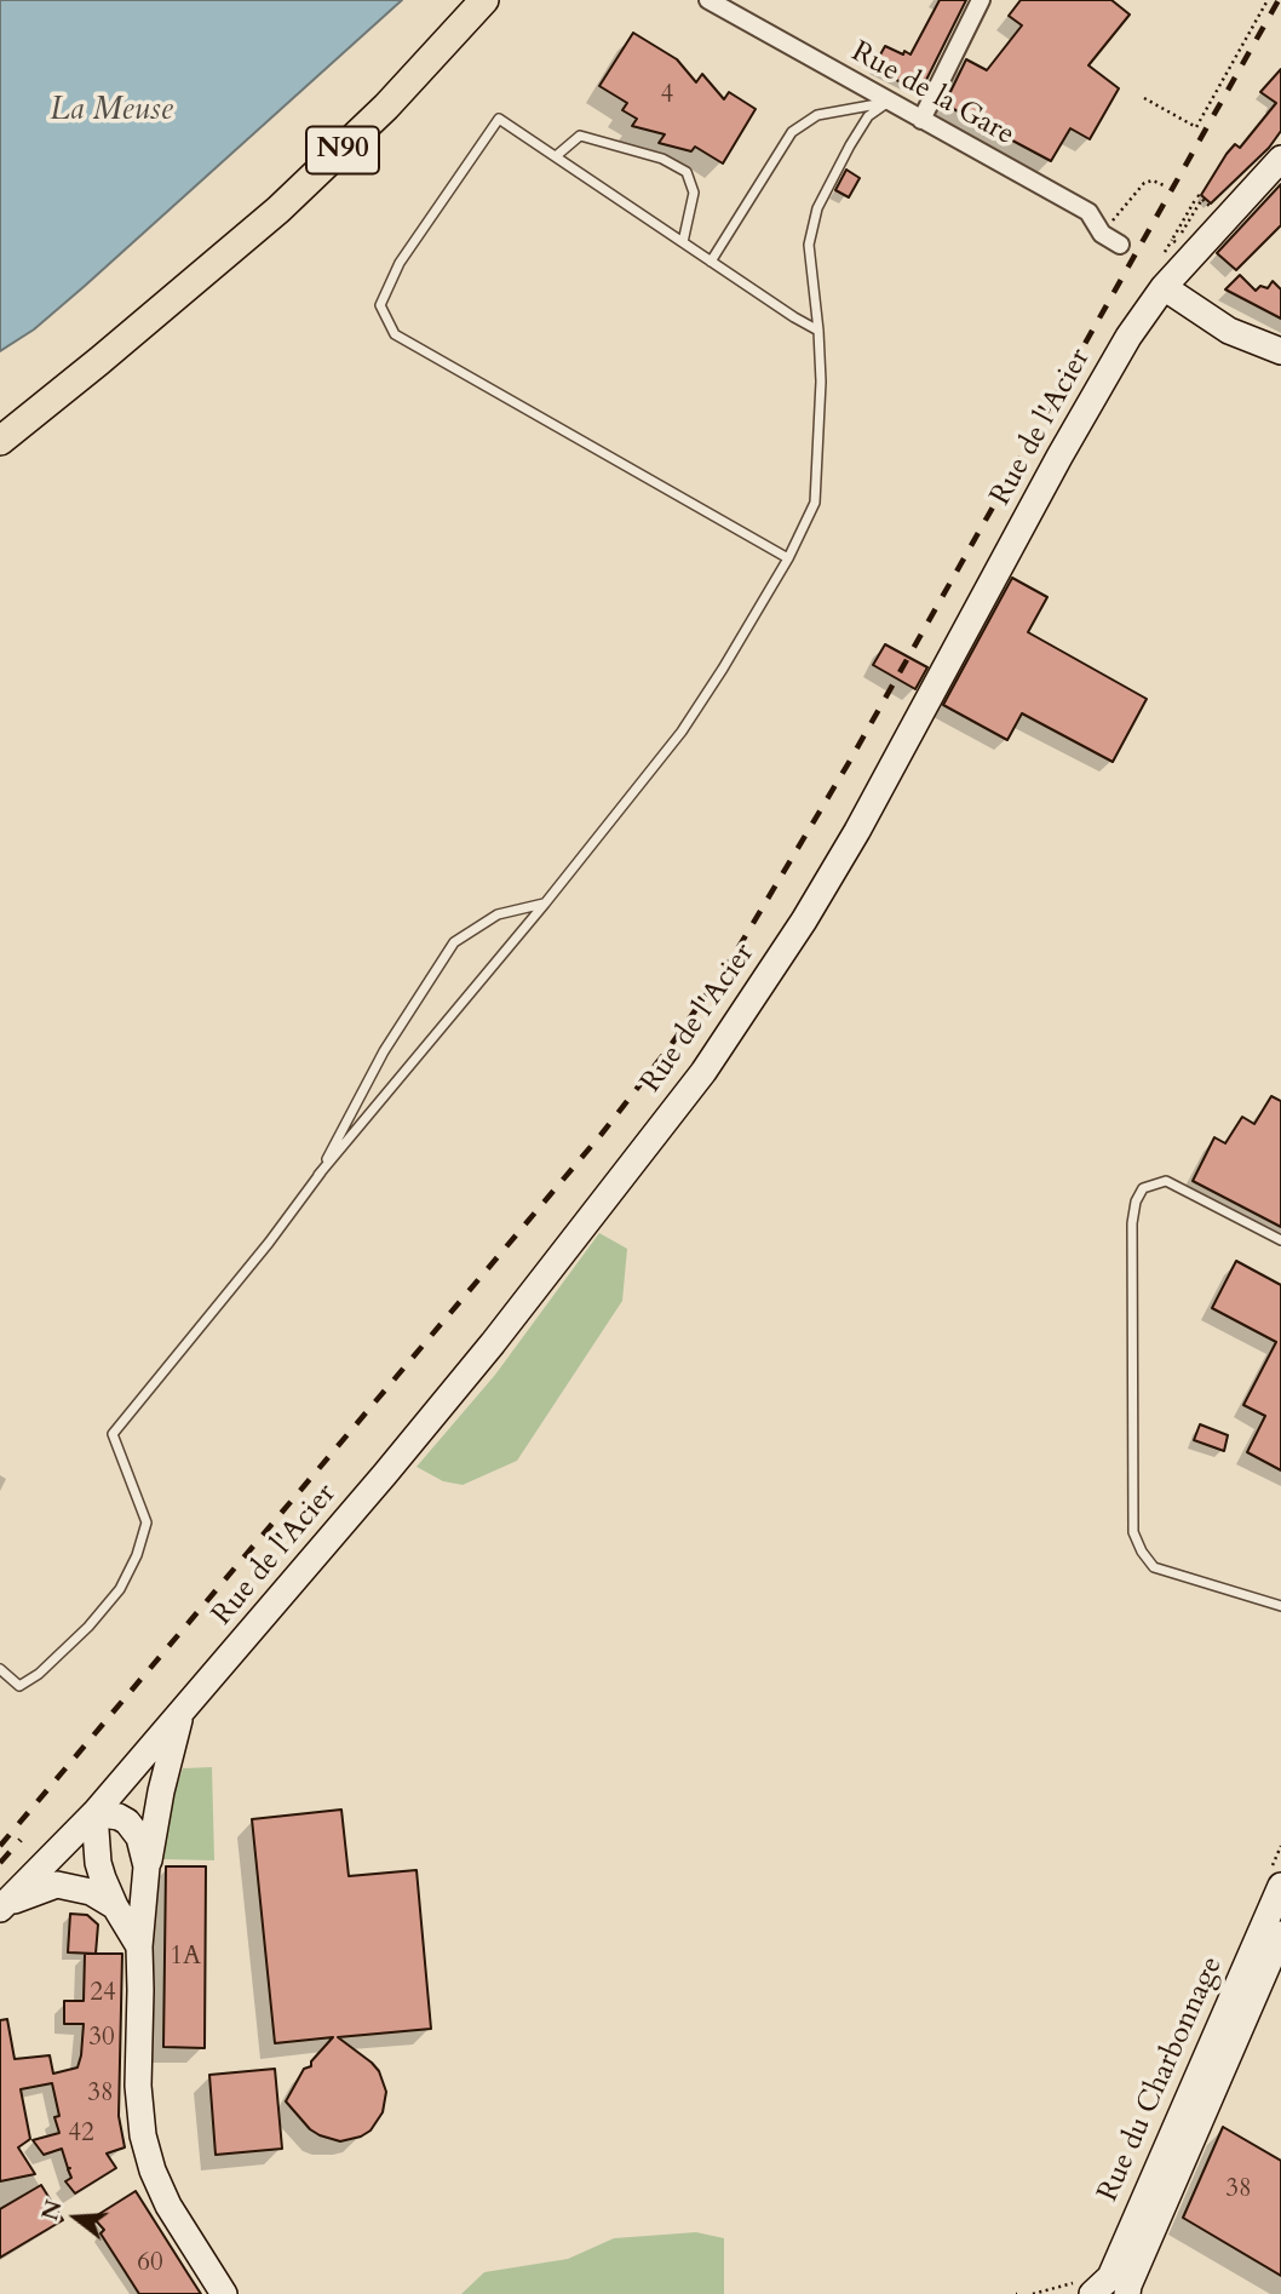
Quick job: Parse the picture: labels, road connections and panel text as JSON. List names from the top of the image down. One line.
{"streets":{"main road":["N90","Rue de l'Acier","Rue du Charbonnage"],"street":["Rue de la Gare"]},"water":["La Meuse"],"house_numbers":["4","1A","24","30","38","42","38","60"],"north":"left"}
